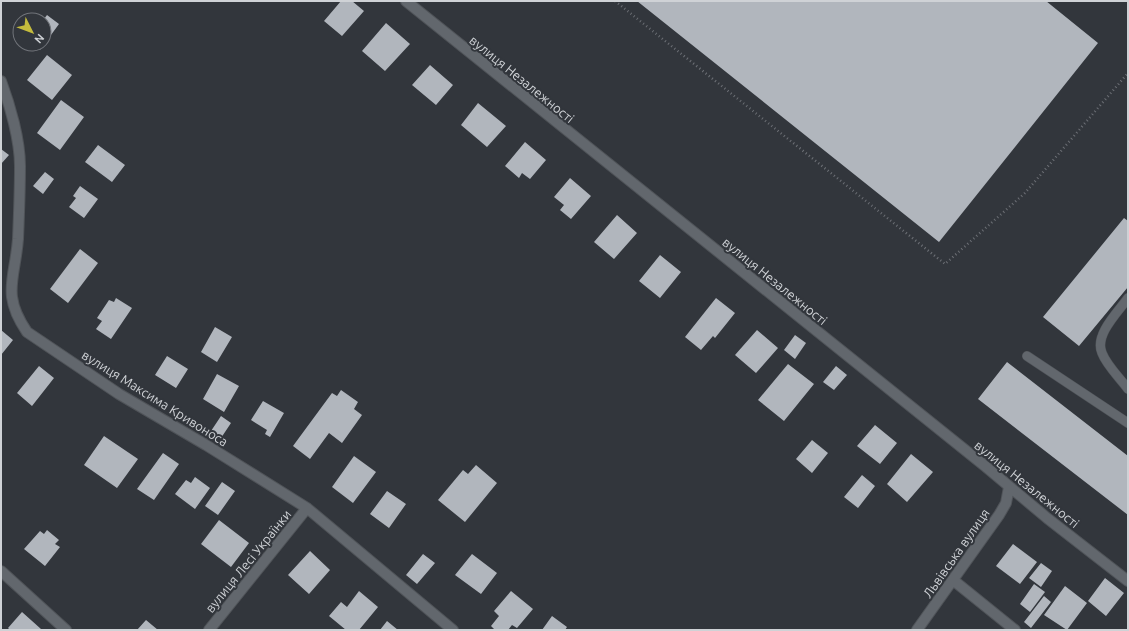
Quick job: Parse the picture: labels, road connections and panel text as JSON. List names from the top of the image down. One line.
{"streets":{"street":["вулиця Незалежності","вулиця Максима Кривоноса","Львівська вулиця","вулиця Лесі Українки"]},"crossings":[["вулиця Незалежності","Львівська вулиця"],["вулиця Максима Кривоноса","вулиця Лесі Українки"]],"north":"bottom right"}
